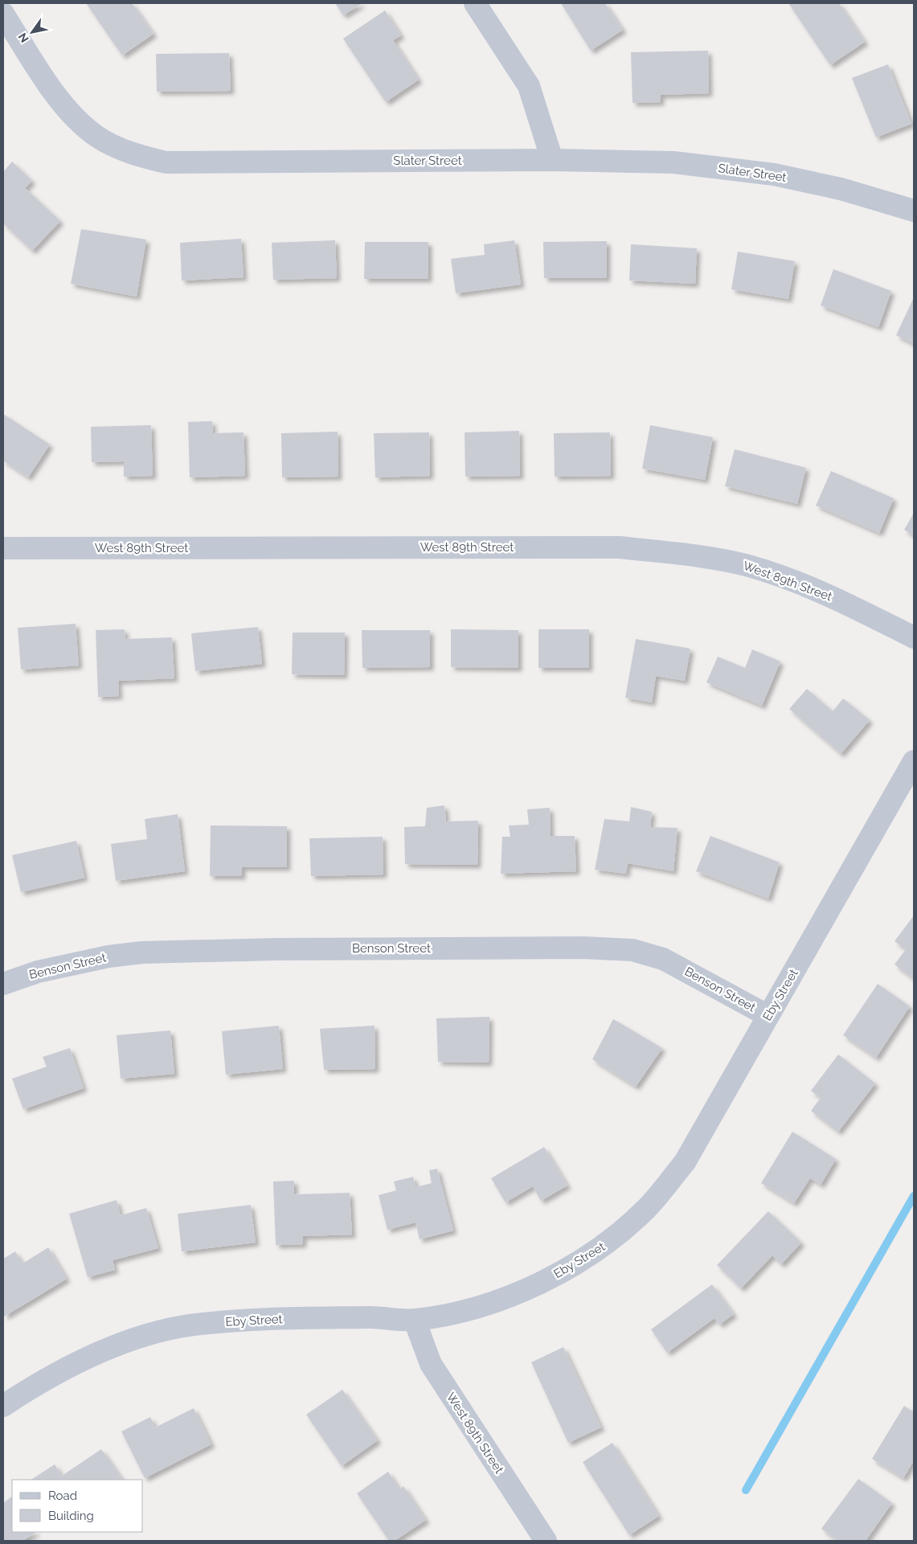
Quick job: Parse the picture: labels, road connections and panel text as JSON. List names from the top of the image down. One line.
{"streets":{"street":["Slater Street","West 89th Street","Benson Street","Eby Street"]},"crossings":[["West 89th Street","Eby Street"],["Benson Street","Eby Street"]],"legend":["Road","Building"],"north":"bottom left"}
